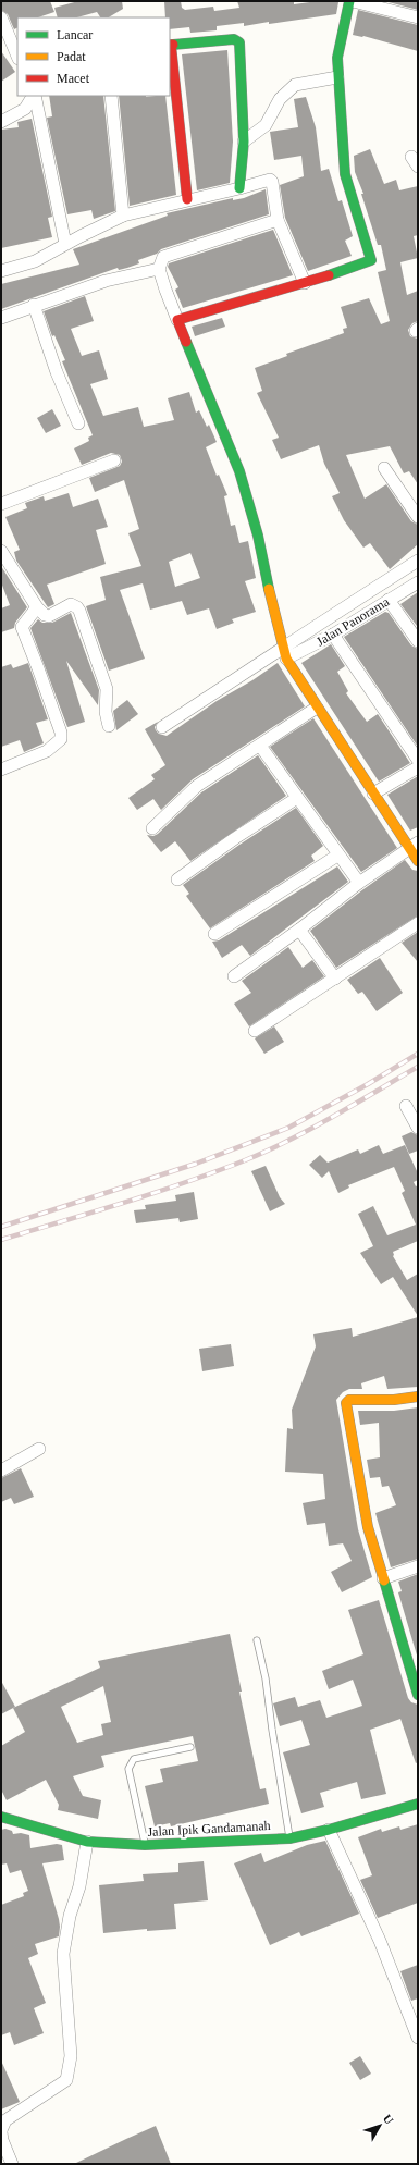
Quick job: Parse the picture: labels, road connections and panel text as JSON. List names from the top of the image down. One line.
{"streets":{"street":["Jalan Panorama","Jalan Ipik Gandamanah"]},"legend":["Lancar","Padat","Macet"],"north":"top right"}
